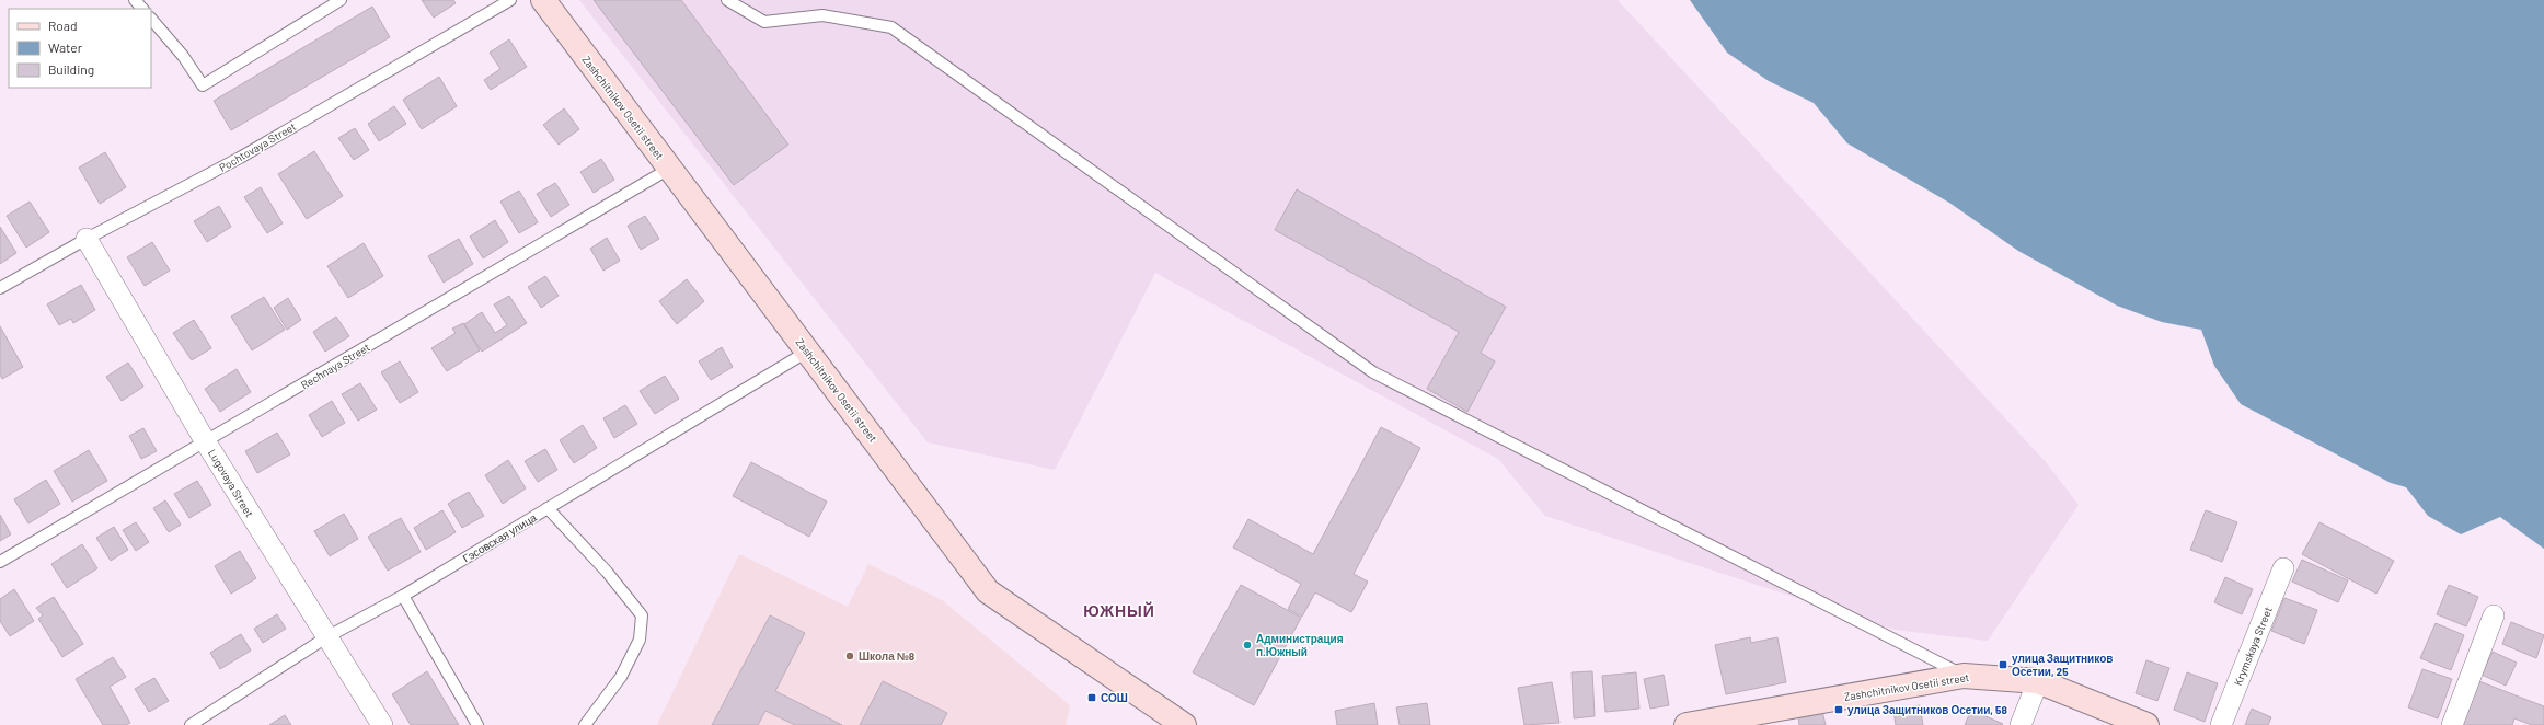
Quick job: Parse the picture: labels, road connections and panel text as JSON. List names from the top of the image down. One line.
{"streets":{"street":["Zashchitnikov Osetii street","Lugovaya Street","Krymskaya Street"],"lane":["Pochtovaya Street","Rechnaya Street","Гэсовская улица"]},"crossings":[["Zashchitnikov Osetii street","Rechnaya Street"],["Zashchitnikov Osetii street","Гэсовская улица"],["Pochtovaya Street","Lugovaya Street"],["Rechnaya Street","Lugovaya Street"],["Lugovaya Street","Гэсовская улица"]],"districts":["ЮЖНЫЙ"],"places":{"other":["Администрация п.Южный","Школа №8"],"transit":["улица Защитников Осетии, 25","СОШ","улица Защитников Осетии, 58"]},"legend":["Road","Water","Building"]}
